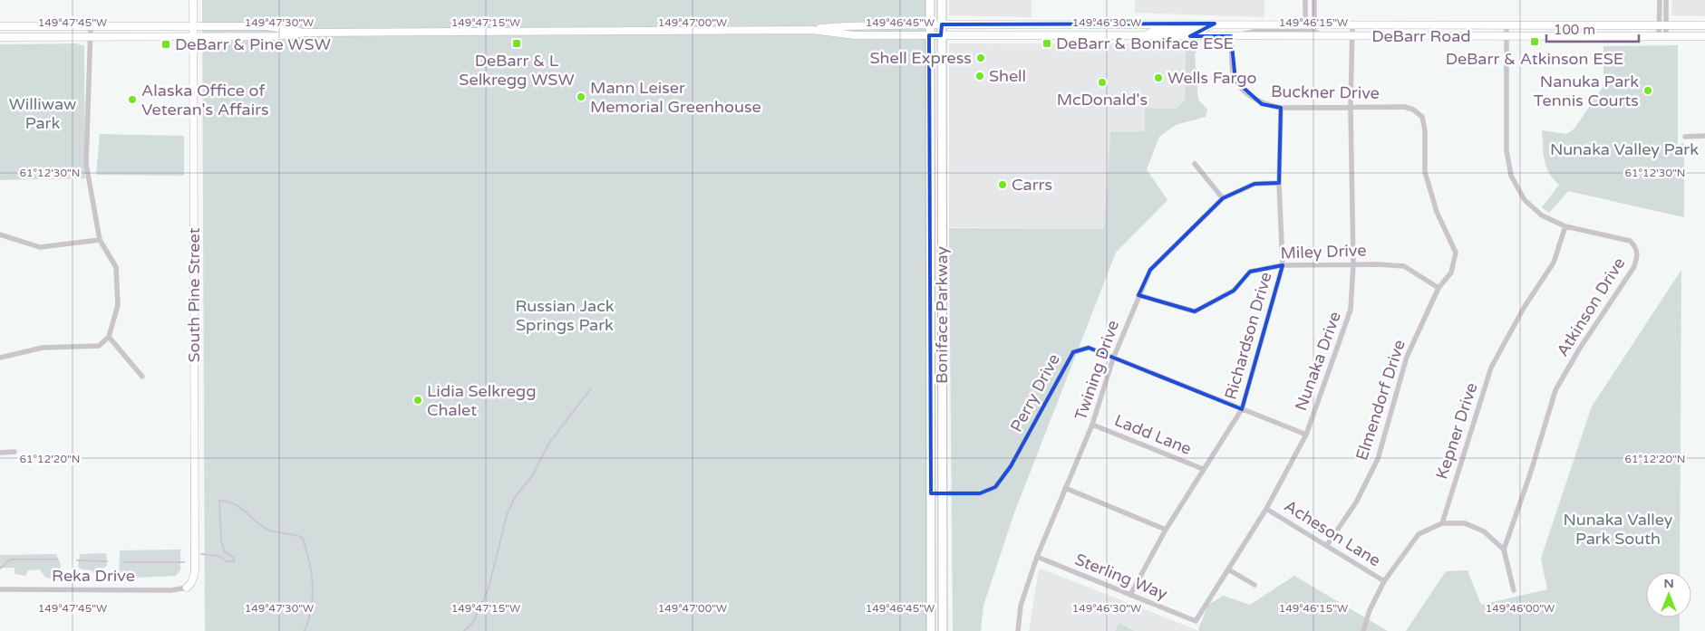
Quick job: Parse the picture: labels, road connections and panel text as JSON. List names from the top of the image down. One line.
{"streets":{"main road":["DeBarr Road","South Pine Street","Boniface Parkway"],"street":["Buckner Drive","Miley Drive","Atkinson Drive","Richardson Drive","Nunaka Drive","Twining Drive","Perry Drive","Elmendorf Drive","Kepner Drive","Ladd Lane","Acheson Lane","Reka Drive","Sterling Way"]},"crossings":[["DeBarr Road","Buckner Drive"],["DeBarr Road","South Pine Street"],["DeBarr Road","Atkinson Drive"],["DeBarr Road","Boniface Parkway"],["DeBarr Road","Nunaka Drive"],["Buckner Drive","Richardson Drive"],["Buckner Drive","Nunaka Drive"],["Buckner Drive","Elmendorf Drive"],["Miley Drive","Richardson Drive"],["Miley Drive","Nunaka Drive"],["Miley Drive","Twining Drive"],["Miley Drive","Elmendorf Drive"],["South Pine Street","Reka Drive"],["Atkinson Drive","Kepner Drive"],["Boniface Parkway","Perry Drive"],["Richardson Drive","Twining Drive"],["Richardson Drive","Perry Drive"],["Richardson Drive","Ladd Lane"],["Richardson Drive","Sterling Way"],["Nunaka Drive","Perry Drive"],["Nunaka Drive","Acheson Lane"],["Nunaka Drive","Sterling Way"],["Twining Drive","Perry Drive"],["Twining Drive","Ladd Lane"],["Twining Drive","Sterling Way"],["Elmendorf Drive","Acheson Lane"]],"parks":["Williwaw Park","Nunaka Valley Park","Russian Jack Springs Park","Nunaka Valley Park South"],"places":{"transit":["DeBarr & Atkinson ESE","DeBarr & L Selkregg WSW","DeBarr & Boniface ESE","DeBarr & Pine WSW"],"other":["Shell Express","Shell","Wells Fargo","McDonald's","Nanuka Park Tennis Courts","Mann Leiser Memorial Greenhouse","Alaska Office of Veteran's Affairs","Carrs","Lidia Selkregg Chalet"]},"scale_bar":"100 m","north":"top","coordinates":["149°47'45\"W","149°47'30\"W","149°47'15\"W","149°47'00\"W","149°46'45\"W","149°46'30\"W","149°46'15\"W","61°12'30\"N","61°12'20\"N","149°46'00\"W"]}
